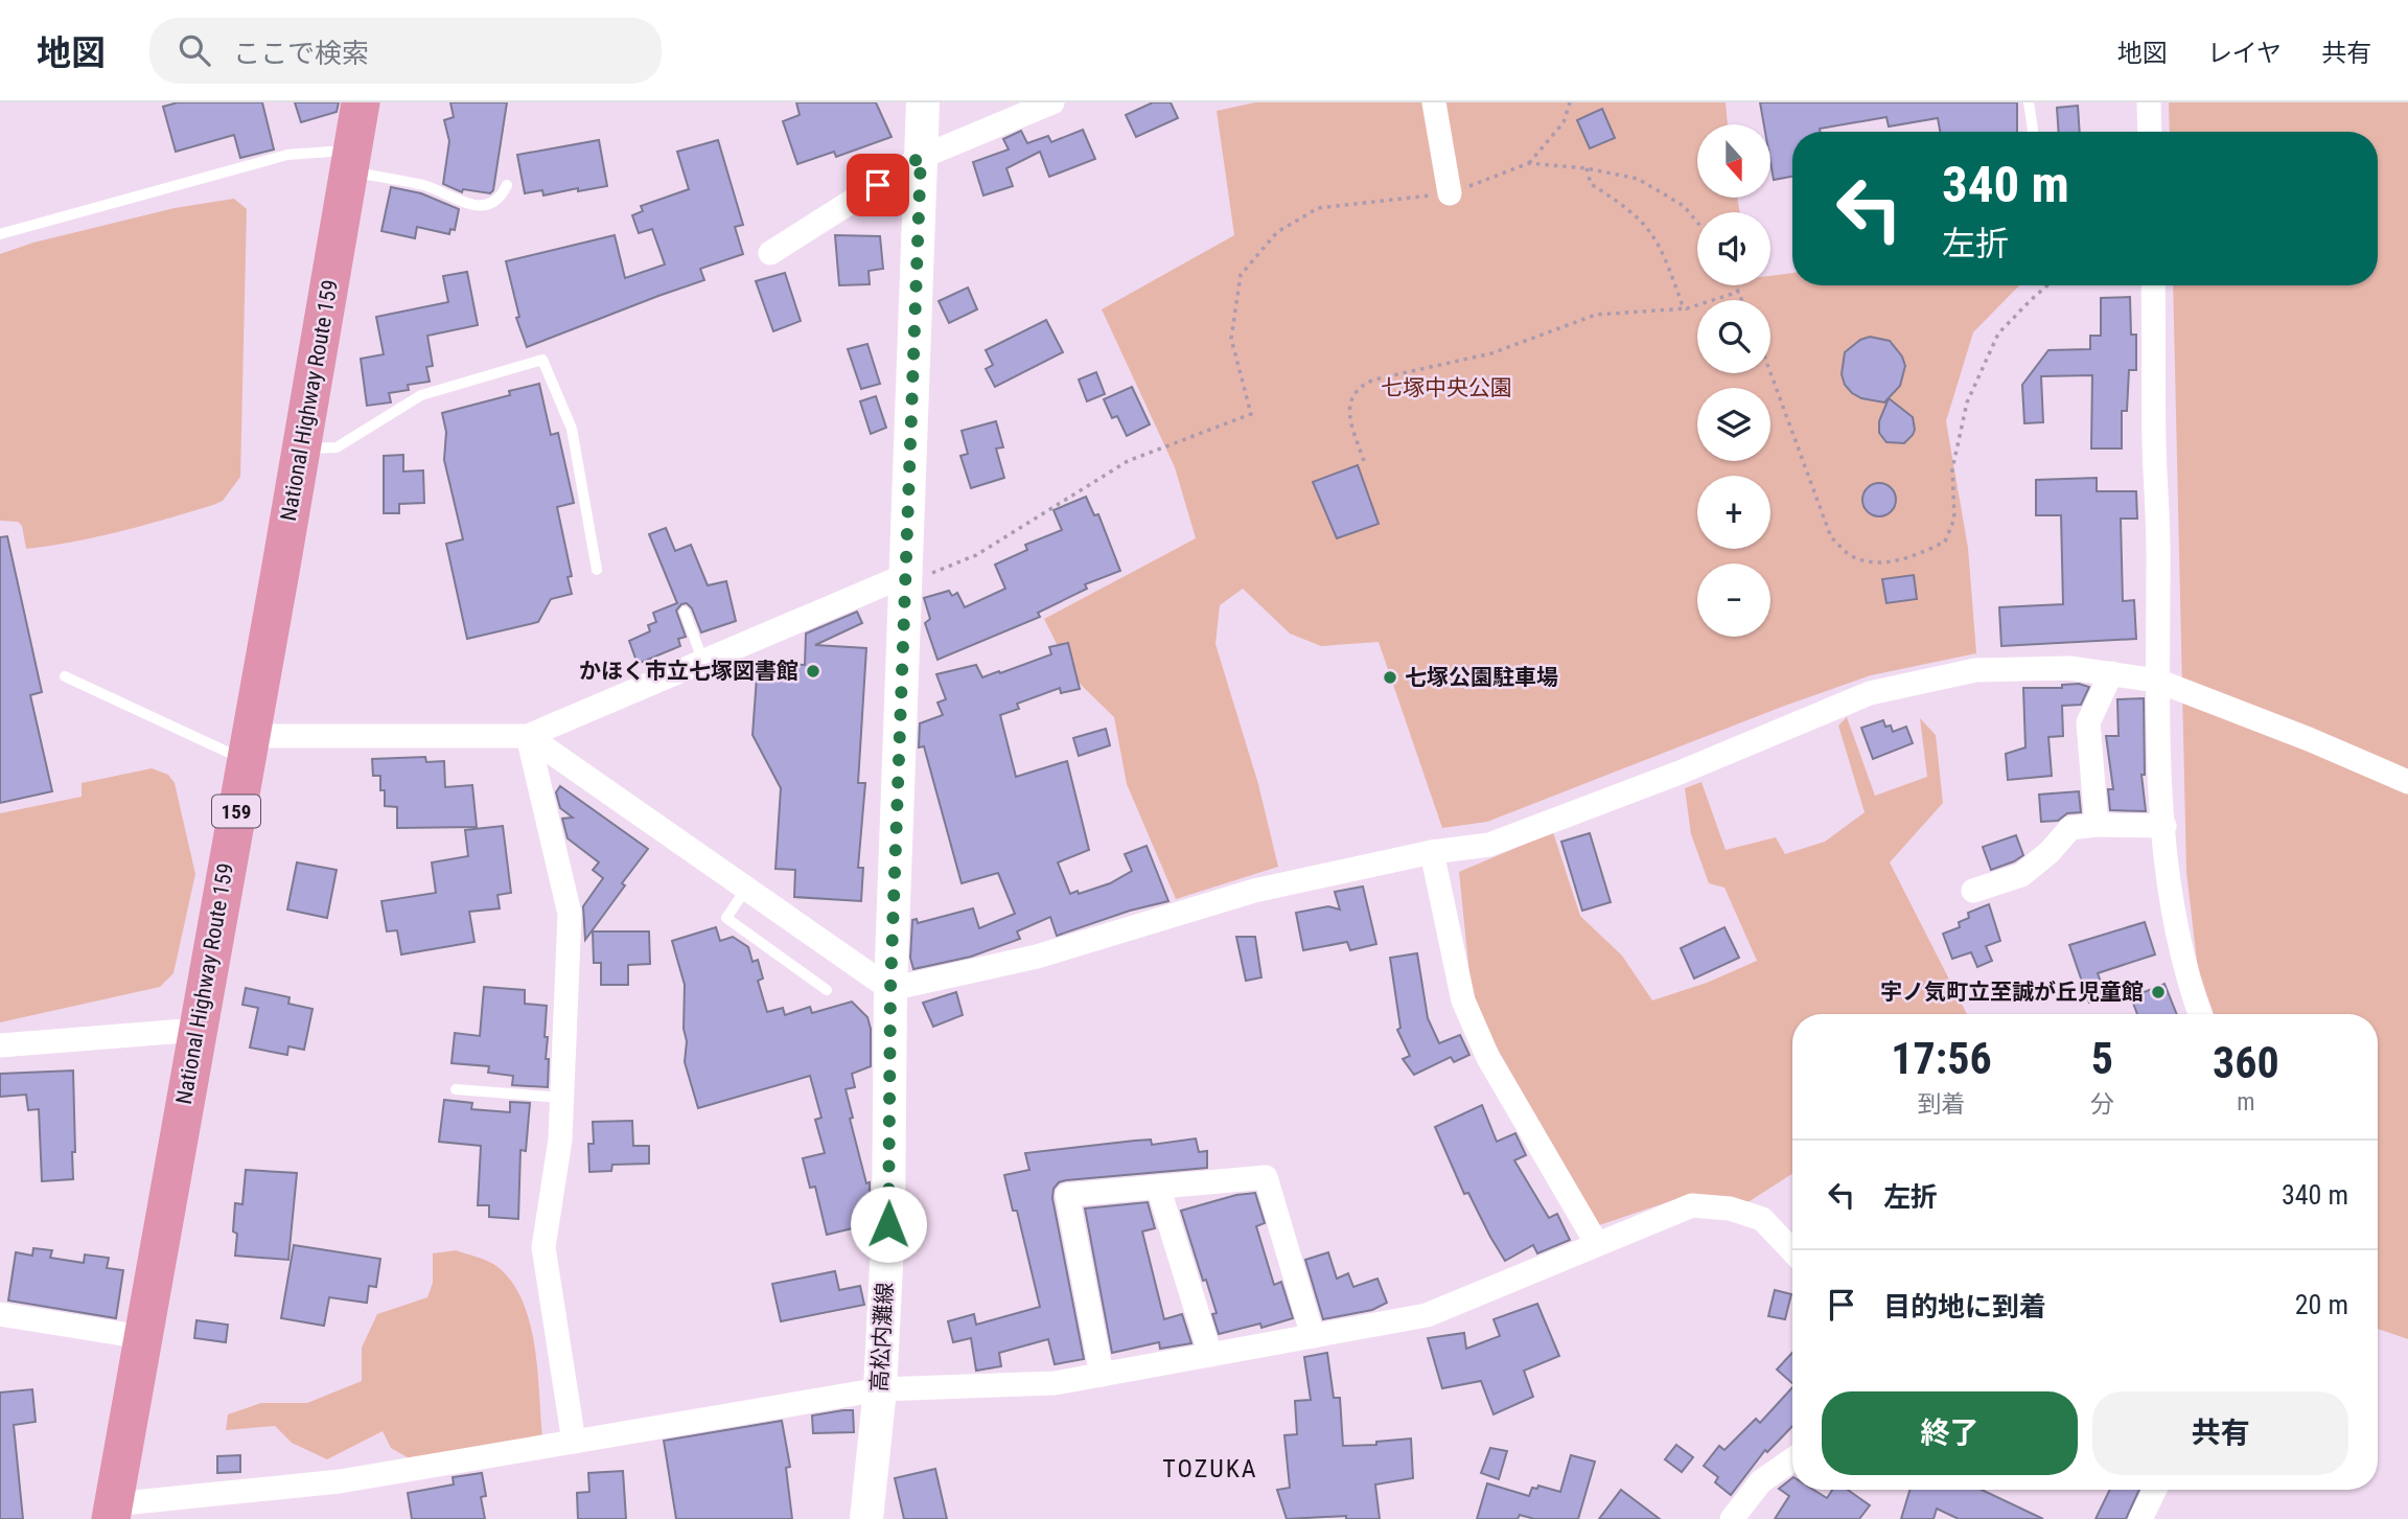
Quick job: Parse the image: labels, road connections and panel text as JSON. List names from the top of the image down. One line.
{"streets":{"highway":["National Highway Route 159","159"],"main road":["高松内灘線"]},"districts":["TOZUKA"],"parks":["七塚中央公園"],"places":["かほく市立七塚図書館","七塚公園駐車場","宇ノ気町立至誠が丘児童館"],"north":"bottom","page":{"header":"地図","search":"ここで検索","nav":["地図","レイヤ","共有"],"map_buttons":["+","−"],"turn":["340 m","左折"],"eta":["17:56","到着","5","分","360","m"],"list":[{"name":"左折","value":"340 m"},{"name":"目的地に到着","value":"20 m"}],"buttons":["終了","共有"]}}
